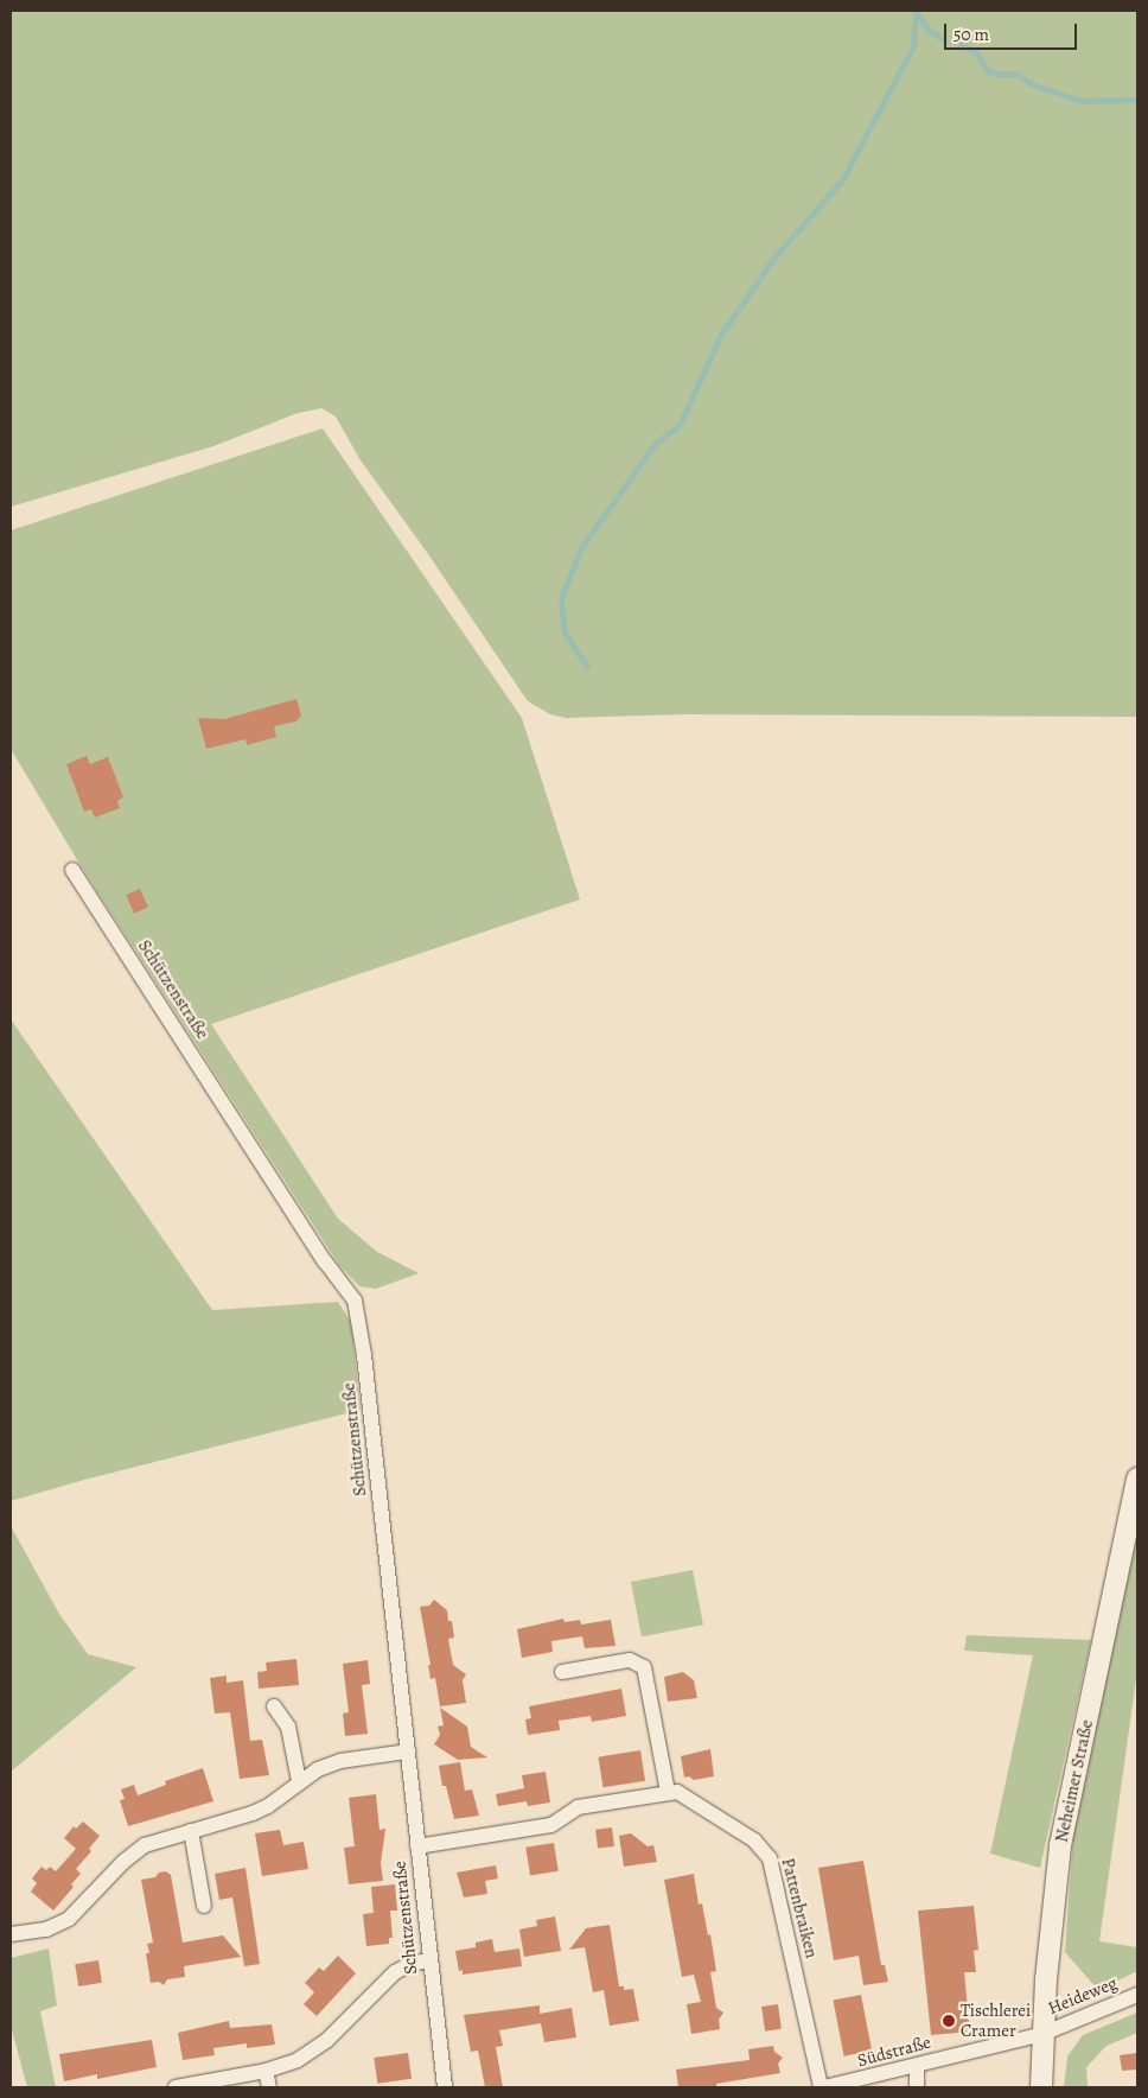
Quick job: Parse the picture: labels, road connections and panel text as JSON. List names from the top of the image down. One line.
{"streets":{"main road":["Neheimer Straße"],"street":["Schützenstraße","Pattenbraiken","Heideweg","Südstraße"]},"crossings":[["Neheimer Straße","Heideweg"],["Neheimer Straße","Südstraße"],["Pattenbraiken","Südstraße"],["Heideweg","Südstraße"]],"places":["Tischlerei Cramer"],"scale_bar":"50 m"}
